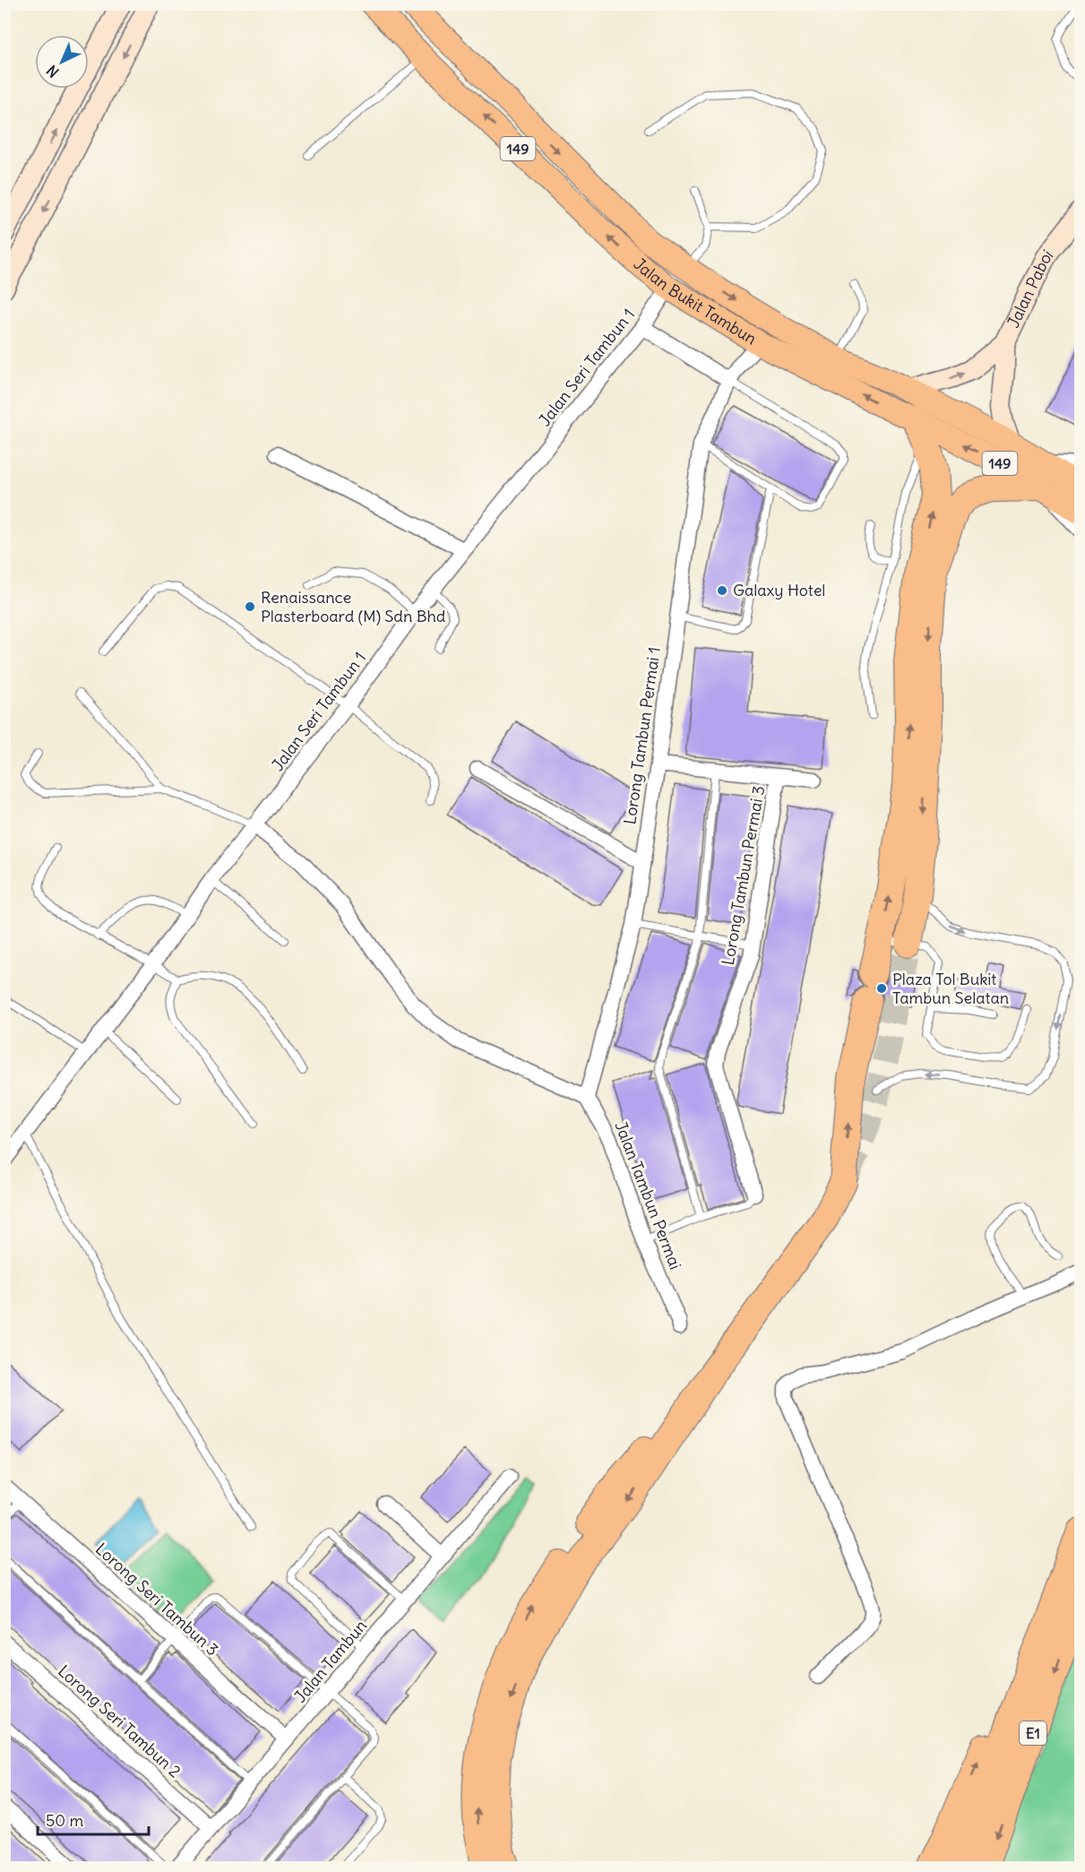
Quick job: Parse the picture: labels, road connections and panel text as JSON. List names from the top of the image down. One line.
{"streets":{"highway":["E1"],"main road":["149","Jalan Paboi","Jalan Bukit Tambun"],"street":["Jalan Seri Tambun 1","Lorong Tambun Permai 1","Lorong Tambun Permai 3","Jalan Tambun Permai","Lorong Seri Tambun 3","Jalan Tambun","Lorong Seri Tambun 2"]},"crossings":[["Jalan Paboi","Jalan Bukit Tambun"],["Jalan Bukit Tambun","Jalan Seri Tambun 1"],["Jalan Bukit Tambun","Lorong Tambun Permai 1"],["Lorong Tambun Permai 1","Jalan Tambun Permai"],["Lorong Seri Tambun 3","Jalan Tambun"],["Jalan Tambun","Lorong Seri Tambun 2"]],"places":["Galaxy Hotel","Renaissance Plasterboard (M) Sdn Bhd","Plaza Tol Bukit Tambun Selatan"],"scale_bar":"50 m","north":"bottom left"}
